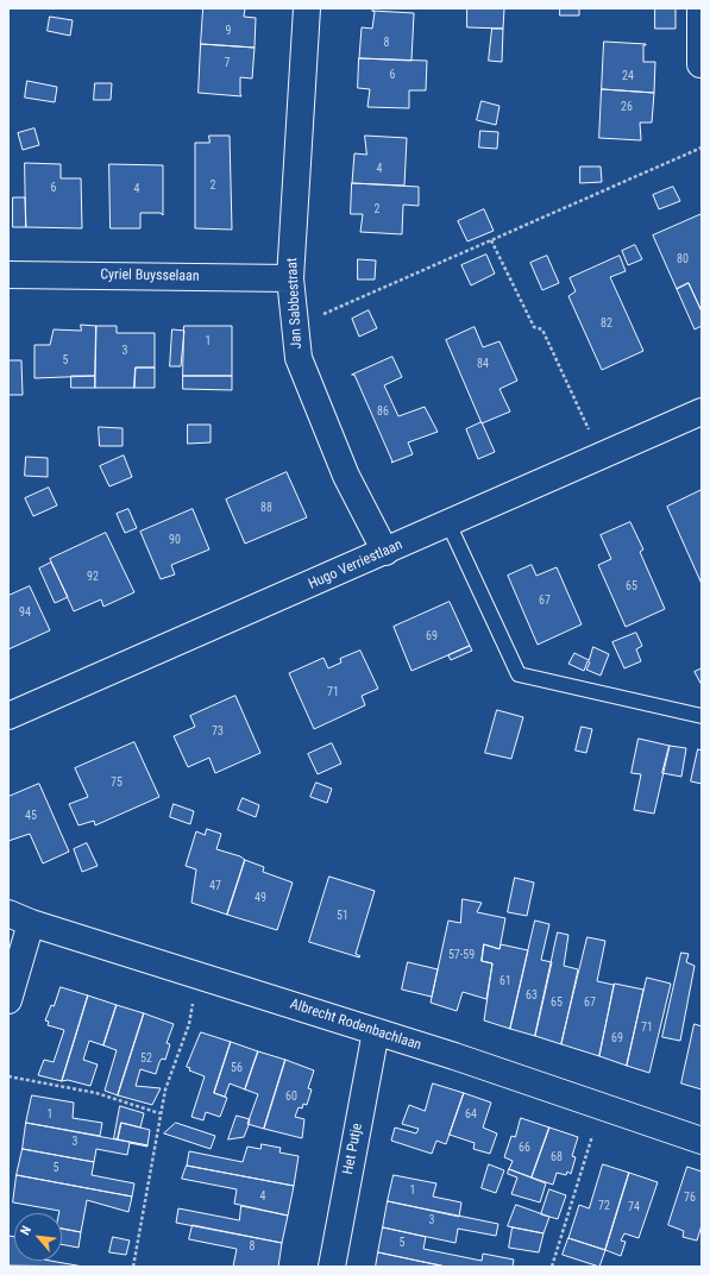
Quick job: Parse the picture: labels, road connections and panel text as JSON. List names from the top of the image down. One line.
{"streets":{"street":["Cyriel Buysselaan","Jan Sabbestraat","Hugo Verriestlaan","Albrecht Rodenbachlaan","Het Putje"]},"crossings":[["Cyriel Buysselaan","Jan Sabbestraat"],["Jan Sabbestraat","Hugo Verriestlaan"],["Albrecht Rodenbachlaan","Het Putje"]],"house_numbers":["9","8","7","6","24","26","4","2","6","4","2","80","82","1","3","5","84","86","88","90","92","65","67","94","69","71","73","75","45","47","49","51","57-59","61","63","65","67","71","69","52","56","60","1","64","3","66","68","5","1","4","76","72","74","3","5","8"],"north":"top left"}
